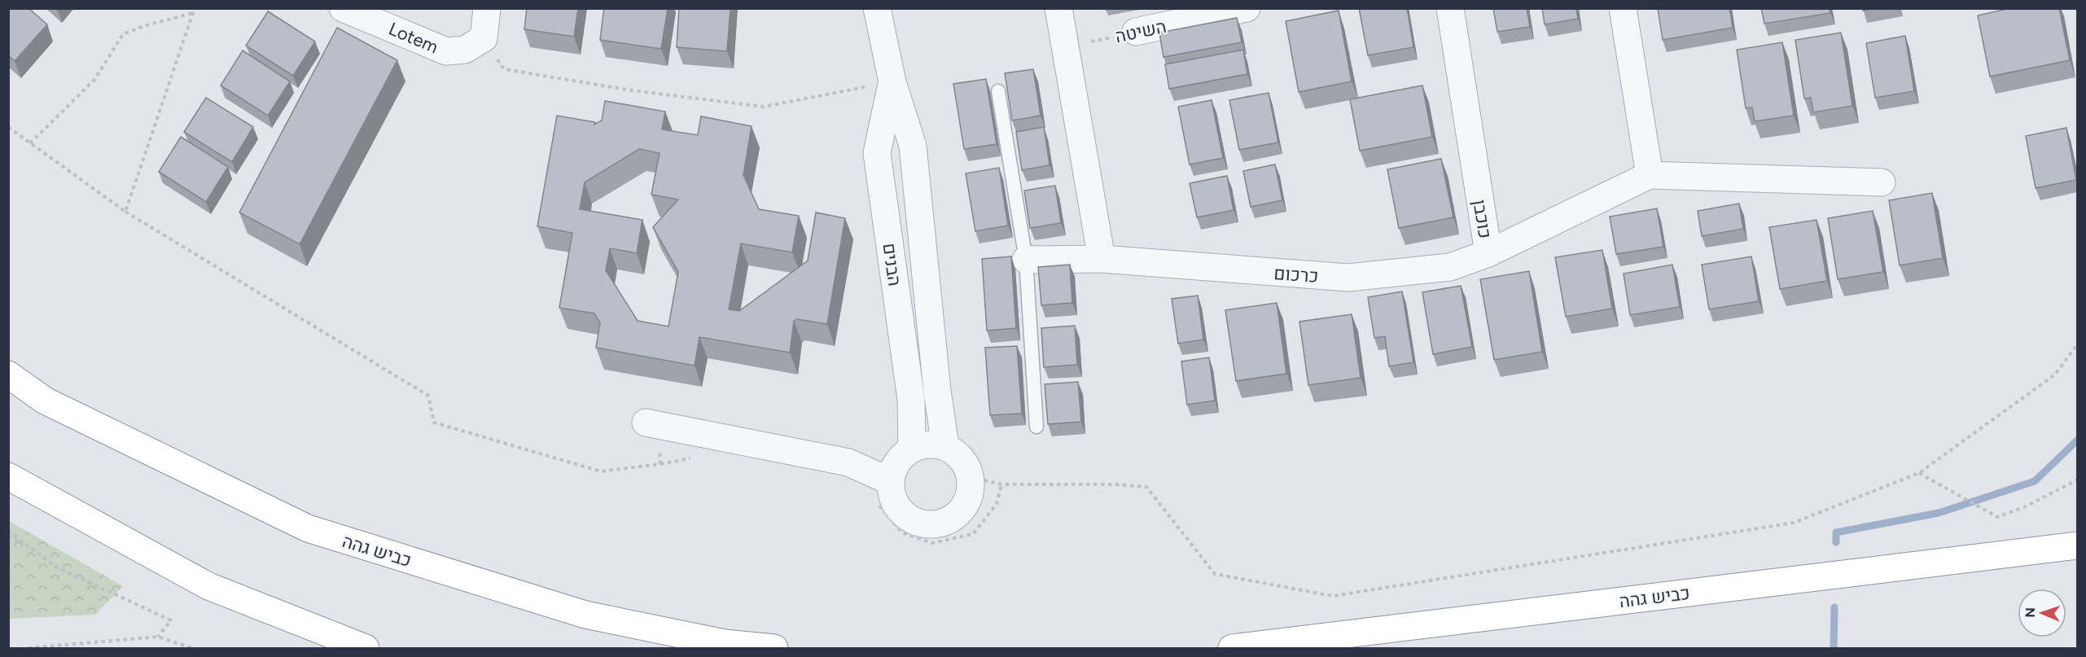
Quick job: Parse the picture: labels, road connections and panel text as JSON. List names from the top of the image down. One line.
{"streets":{"highway":["כביש גהה"],"street":["השיטה","Lotem","כוכבן","הבנים","כרכום"]},"crossings":[["כוכבן","כרכום"]],"north":"left"}
